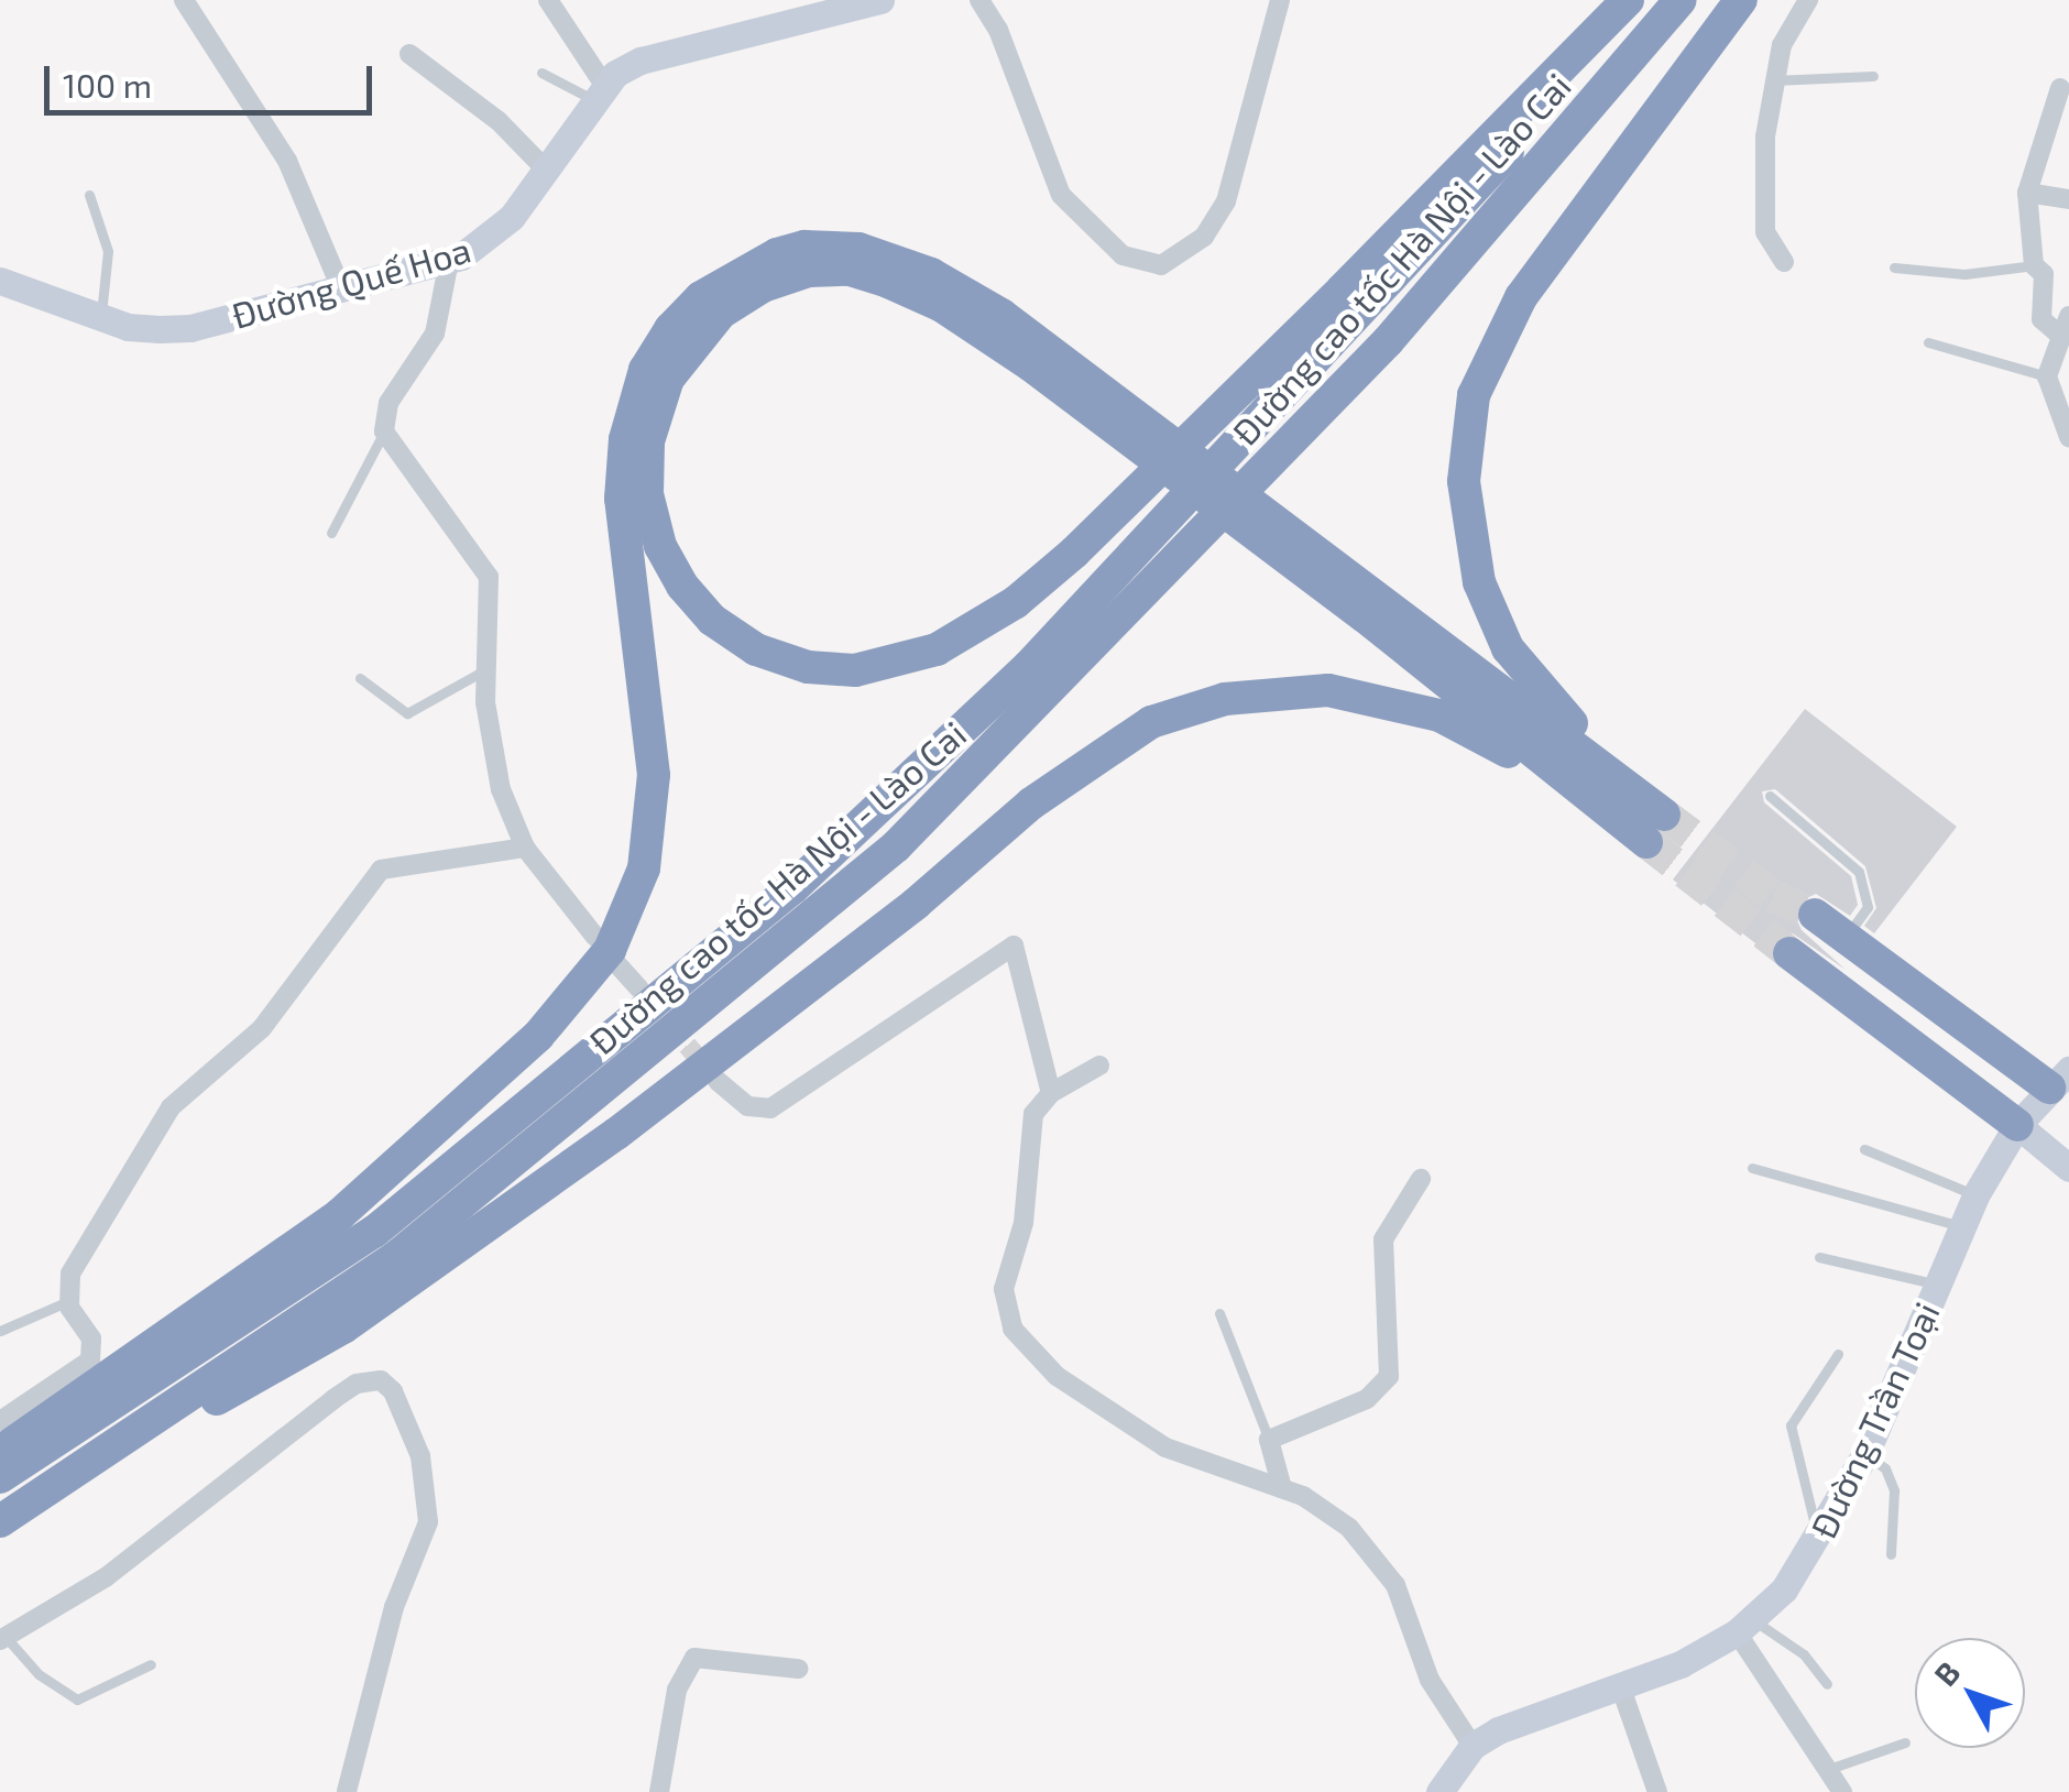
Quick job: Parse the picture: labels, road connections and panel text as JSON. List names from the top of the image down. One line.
{"streets":{"highway":["Đường cao tốc Hà Nội - Lào Cai"],"street":["Đường Quế Hoa","Đường Trần Toại"]},"scale_bar":"100 m","north":"top left"}
